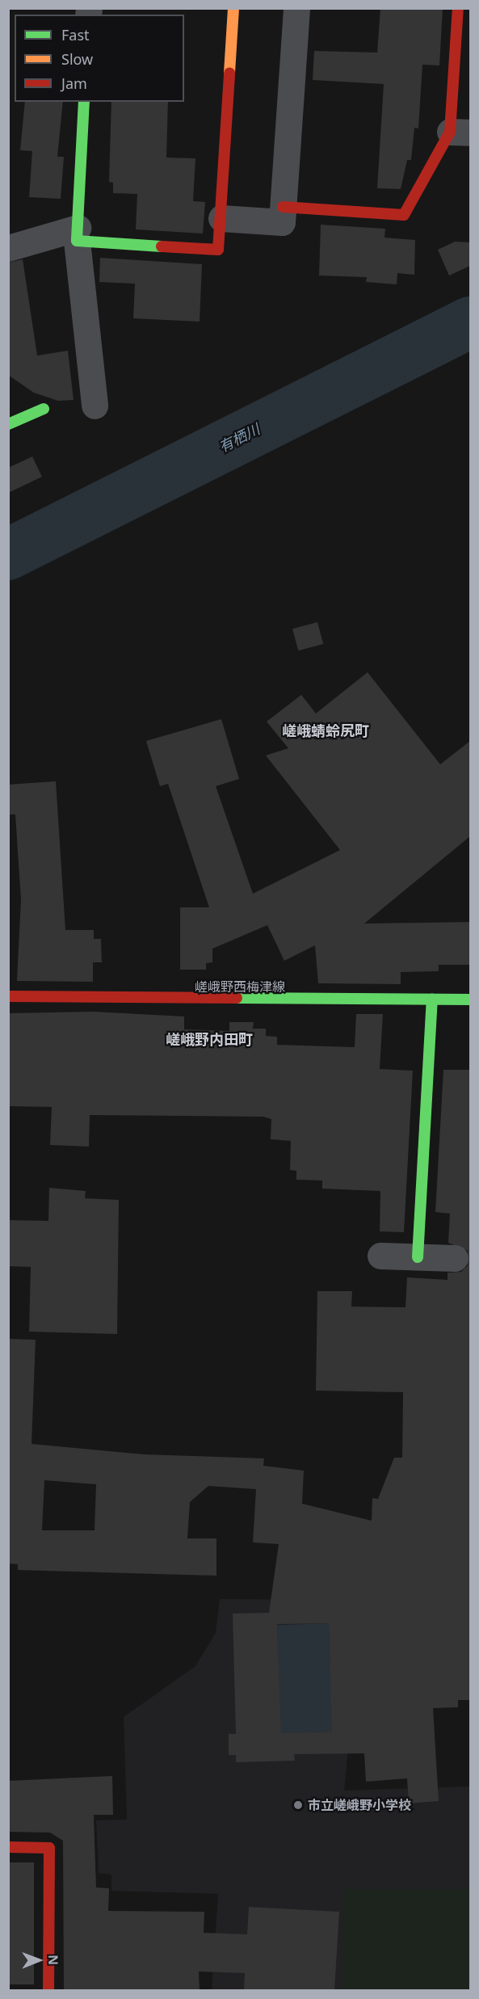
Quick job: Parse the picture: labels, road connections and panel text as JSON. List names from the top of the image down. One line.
{"streets":{"street":["嵯峨野西梅津線"]},"districts":["嵯峨蜻蛉尻町","嵯峨野内田町"],"water":["有栖川"],"places":["市立嵯峨野小学校"],"legend":["Fast","Slow","Jam"],"north":"right"}
